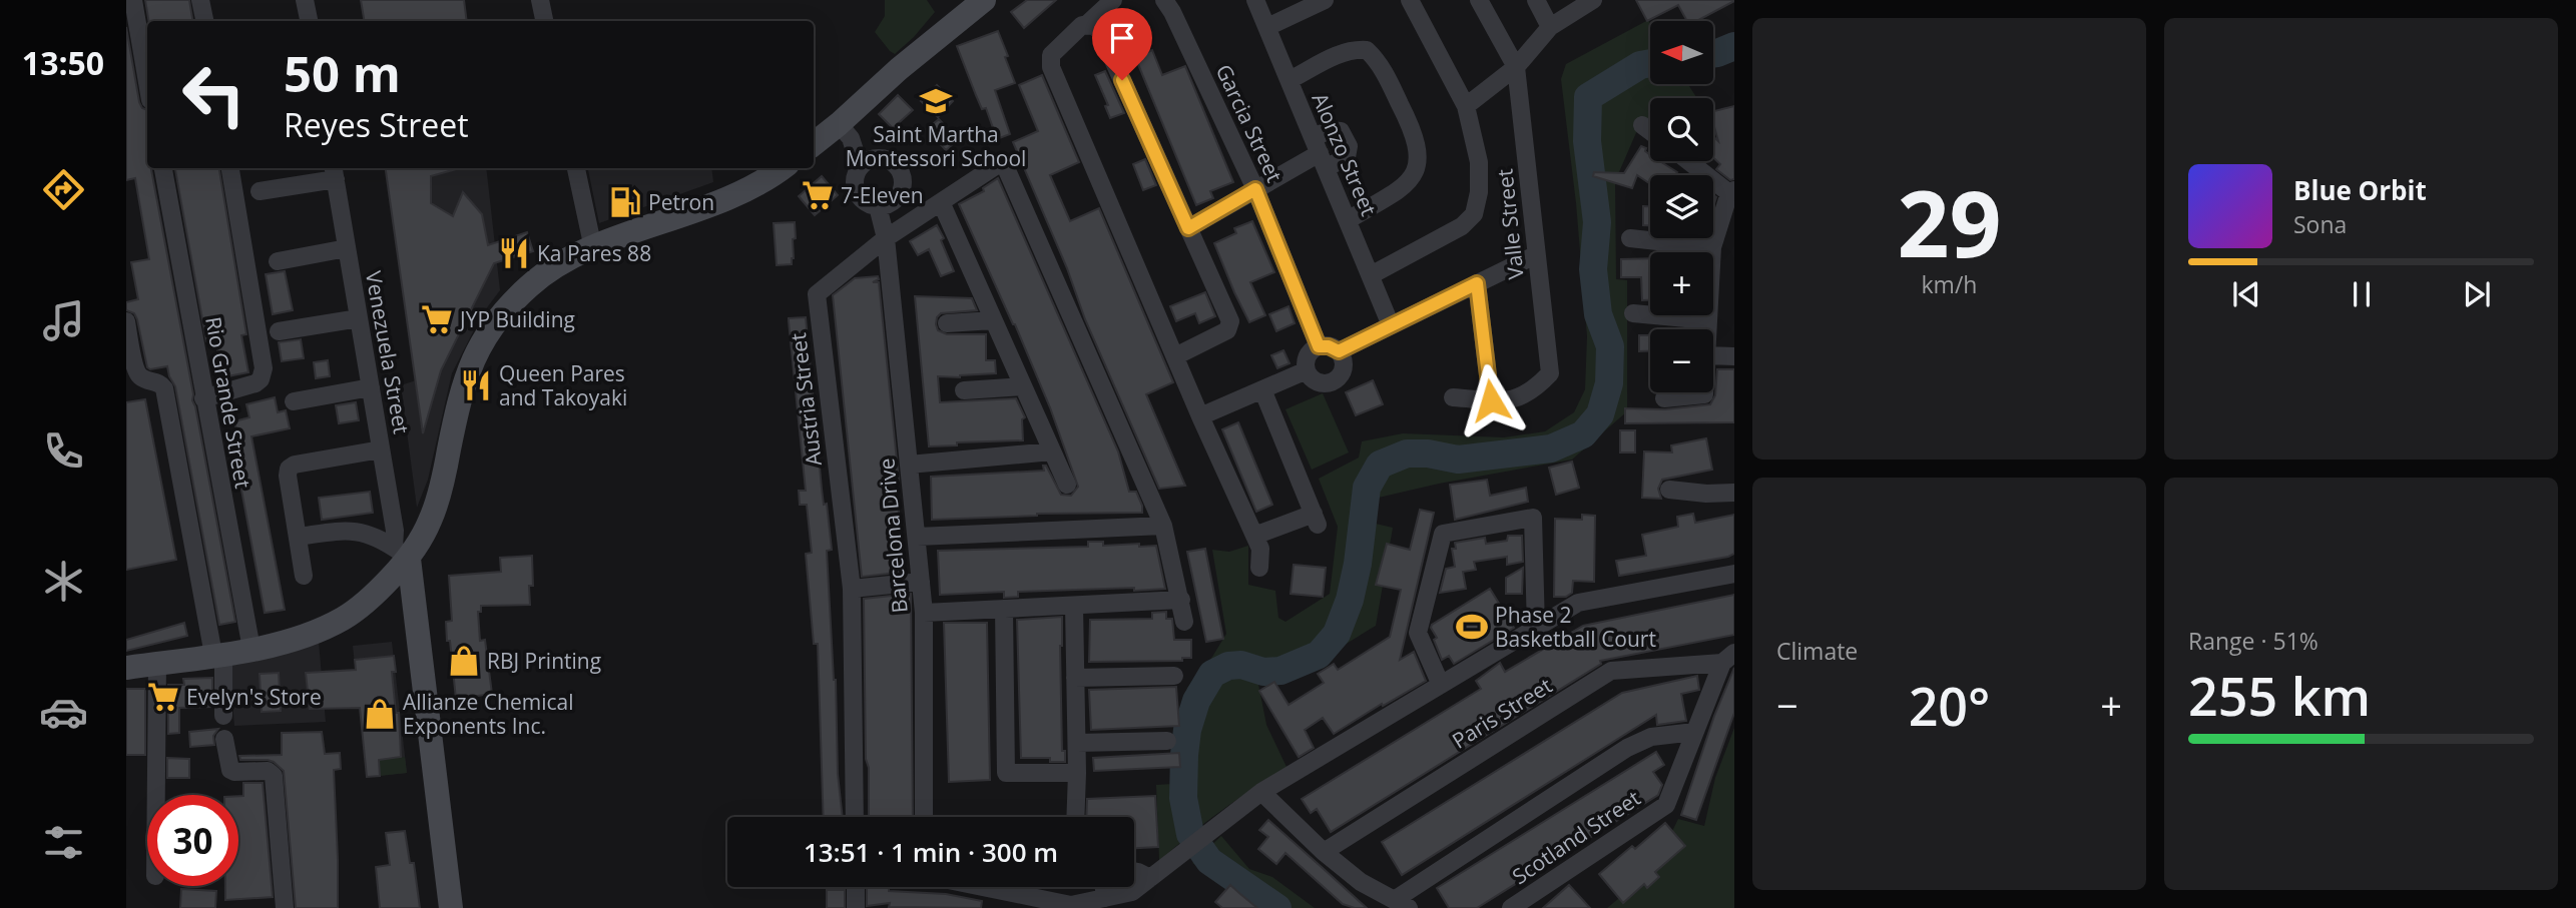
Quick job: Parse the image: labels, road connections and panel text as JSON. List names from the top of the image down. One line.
{"streets":{"street":["Garcia Street","Alonzo Street","Valle Street","Venezuela Street","Austria Street","Rio Grande Street","Barcelona Drive","Paris Street","Scotland Street"]},"crossings":[["Austria Street","Barcelona Drive"],["Paris Street","Scotland Street"]],"places":{"school or university":["Saint Martha Montessori School"],"supermarket":["7-Eleven","JYP Building","Evelyn's Store"],"fuel station":["Petron"],"restaurant":["Ka Pares 88","Queen Pares and Takoyaki"],"sports":["Phase 2 Basketball Court"],"shop":["RBJ Printing","Allianze Chemical Exponents Inc."]},"north":"left","page":{"tabs":"13:50","tile":[["29","km/h"],"Climate",["Range · 51%","255 km"]],"map_buttons":["+","−"],"turn":["50 m","Reyes Street"],"song":["Blue Orbit","Sona"],"heat":["−","20°","+"],"limit":"30","trip":"13:51 · 1 min · 300 m"}}
